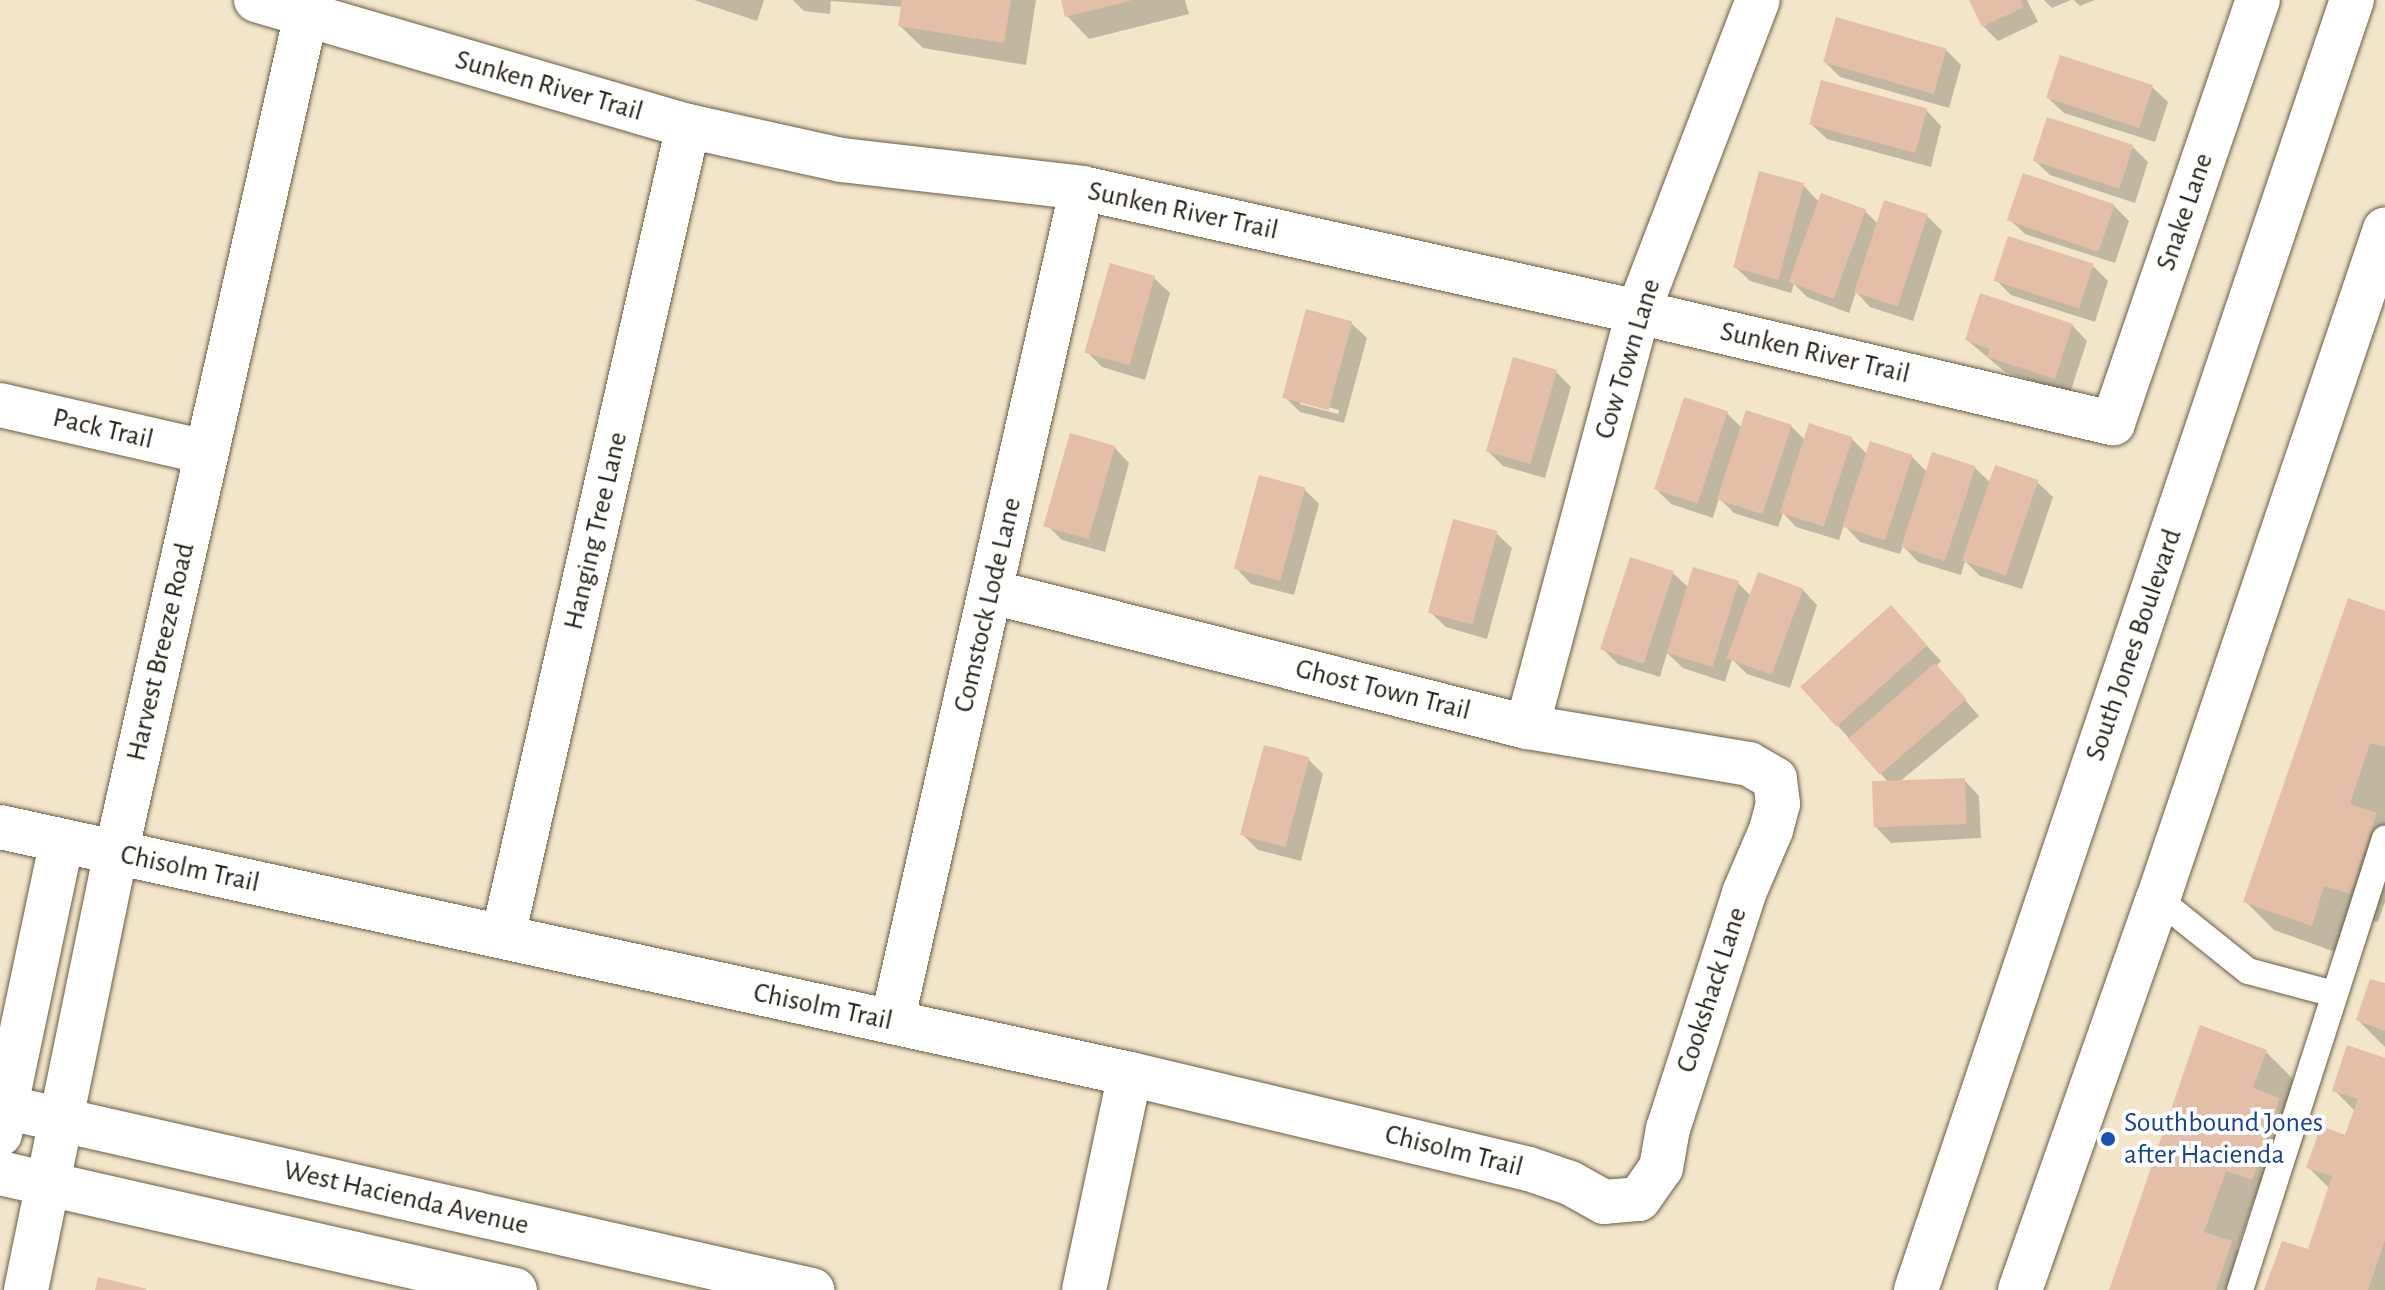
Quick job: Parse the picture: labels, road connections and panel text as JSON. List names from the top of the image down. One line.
{"streets":{"street":["Sunken River Trail","Snake Lane","Cow Town Lane","Pack Trail","Hanging Tree Lane","Comstock Lode Lane","South Jones Boulevard","Harvest Breeze Road","Ghost Town Trail","Chisolm Trail","Cookshack Lane","West Hacienda Avenue"]},"crossings":[["Sunken River Trail","Snake Lane"],["Sunken River Trail","Cow Town Lane"],["Sunken River Trail","Hanging Tree Lane"],["Sunken River Trail","Comstock Lode Lane"],["Sunken River Trail","Harvest Breeze Road"],["Cow Town Lane","Ghost Town Trail"],["Pack Trail","Harvest Breeze Road"],["Hanging Tree Lane","Chisolm Trail"],["Comstock Lode Lane","Ghost Town Trail"],["Comstock Lode Lane","Chisolm Trail"],["Harvest Breeze Road","Chisolm Trail"],["Harvest Breeze Road","West Hacienda Avenue"],["Ghost Town Trail","Cookshack Lane"],["Chisolm Trail","Cookshack Lane"]],"places":["Southbound Jones after Hacienda"]}
